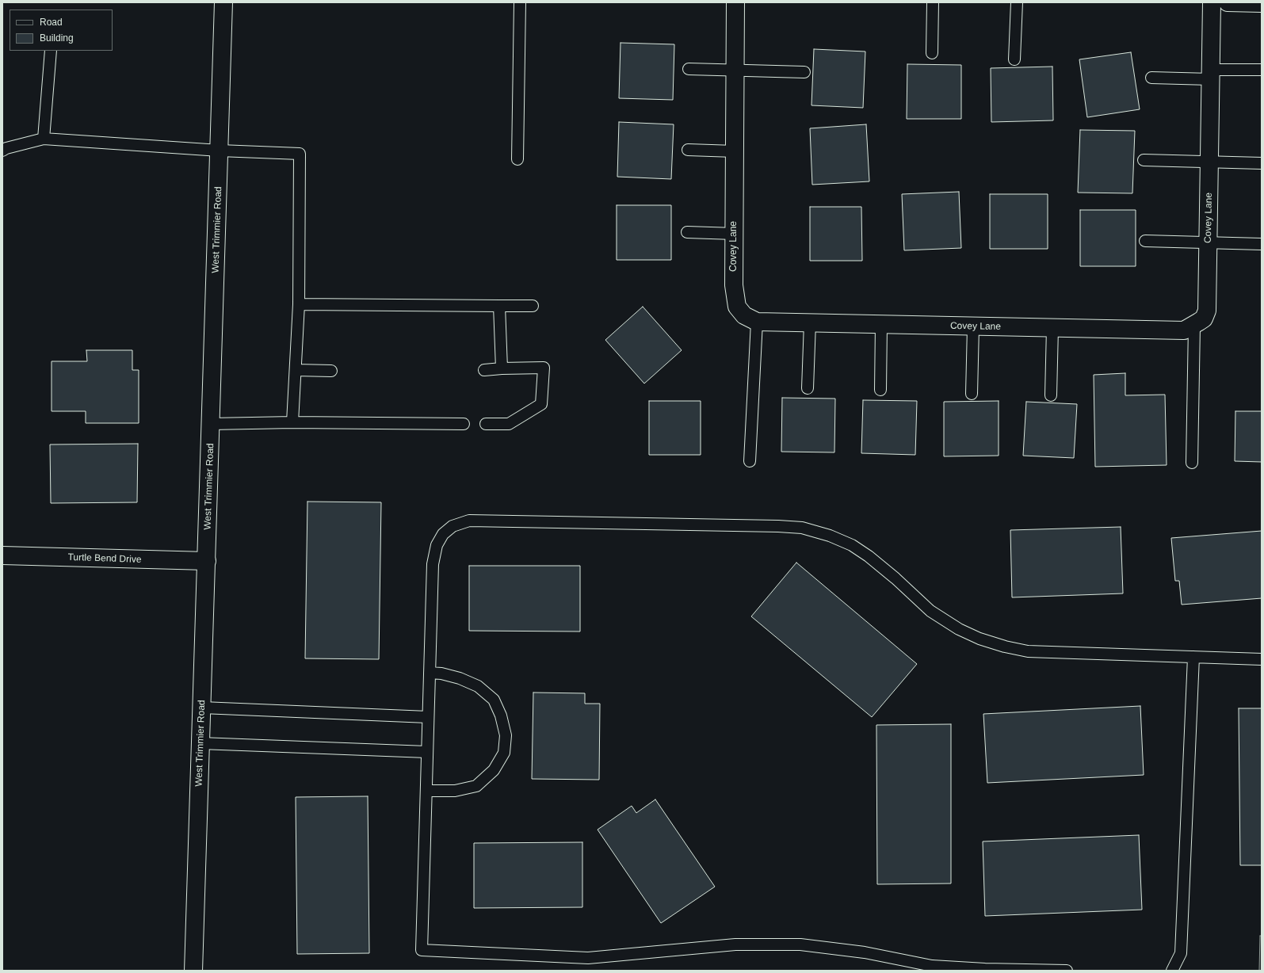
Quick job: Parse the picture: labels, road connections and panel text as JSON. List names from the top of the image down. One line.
{"streets":{"street":["Covey Lane","West Trimmier Road","Turtle Bend Drive"]},"crossings":[["West Trimmier Road","Turtle Bend Drive"]],"legend":["Road","Building"]}
